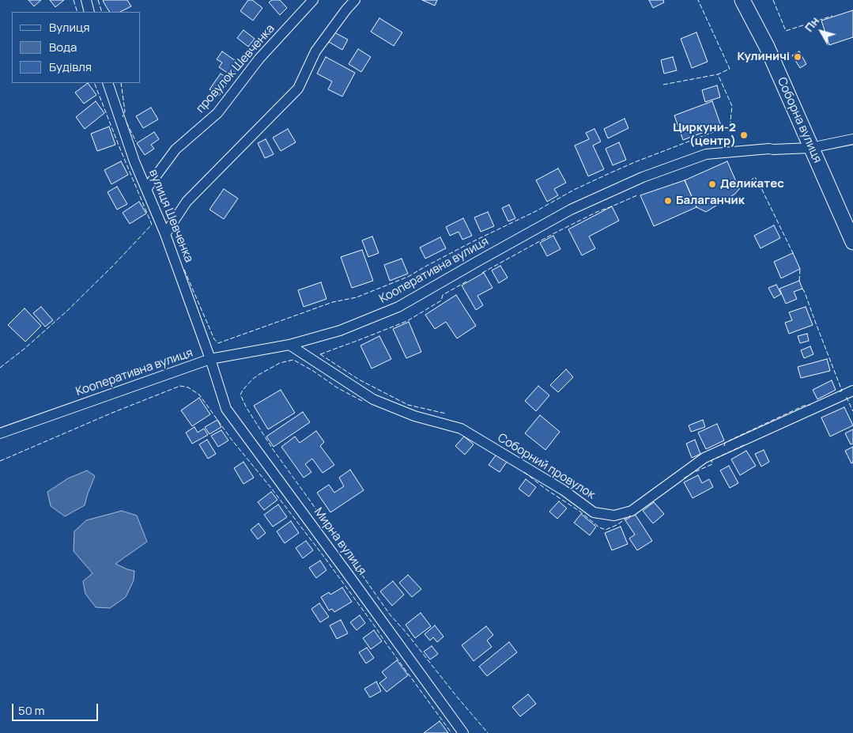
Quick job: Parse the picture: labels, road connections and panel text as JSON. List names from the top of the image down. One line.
{"streets":{"street":["провулок Шевченка","Соборна вулиця","вулиця Шевченка","Кооперативна вулиця","Соборний провулок","Мирна вулиця"]},"crossings":[["провулок Шевченка","вулиця Шевченка"],["Соборна вулиця","Кооперативна вулиця"],["вулиця Шевченка","Кооперативна вулиця"],["вулиця Шевченка","Мирна вулиця"],["Кооперативна вулиця","Соборний провулок"],["Кооперативна вулиця","Мирна вулиця"]],"places":["Кулиничі","Циркуни-2 (центр)","Деликатес","Балаганчик"],"legend":["Вулиця","Вода","Будівля"],"scale_bar":"50 m","north":"top left"}
